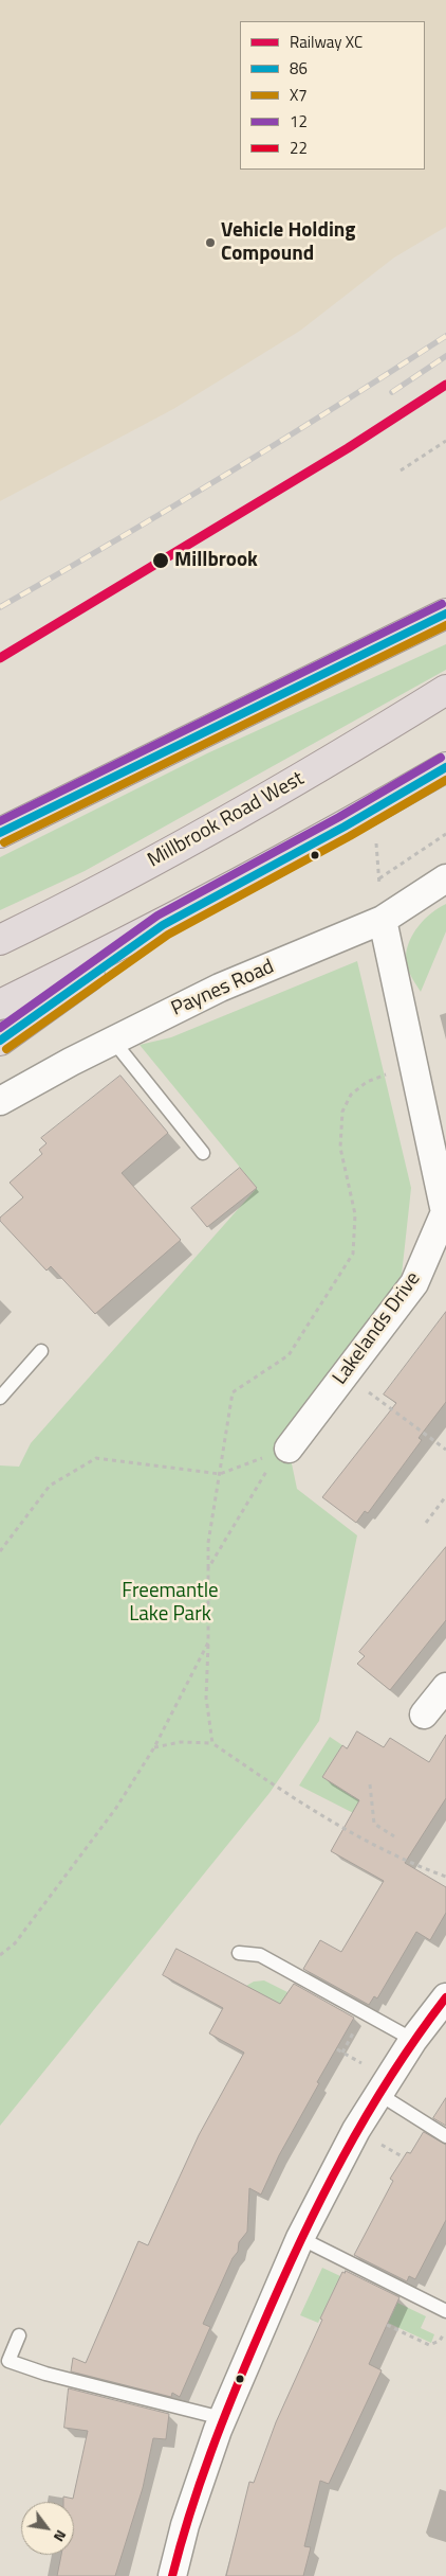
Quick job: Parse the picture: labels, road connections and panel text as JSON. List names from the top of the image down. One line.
{"streets":{"highway":["Millbrook Road West"],"street":["Paynes Road","Lakelands Drive"]},"crossings":[["Paynes Road","Lakelands Drive"]],"parks":["Freemantle Lake Park"],"places":["Vehicle Holding Compound","Millbrook"],"lines":["rail line XC","transit line 12","transit line 86","transit line X7","transit line 22"],"legend":["Railway XC","86","X7","12","22"],"north":"bottom right"}
